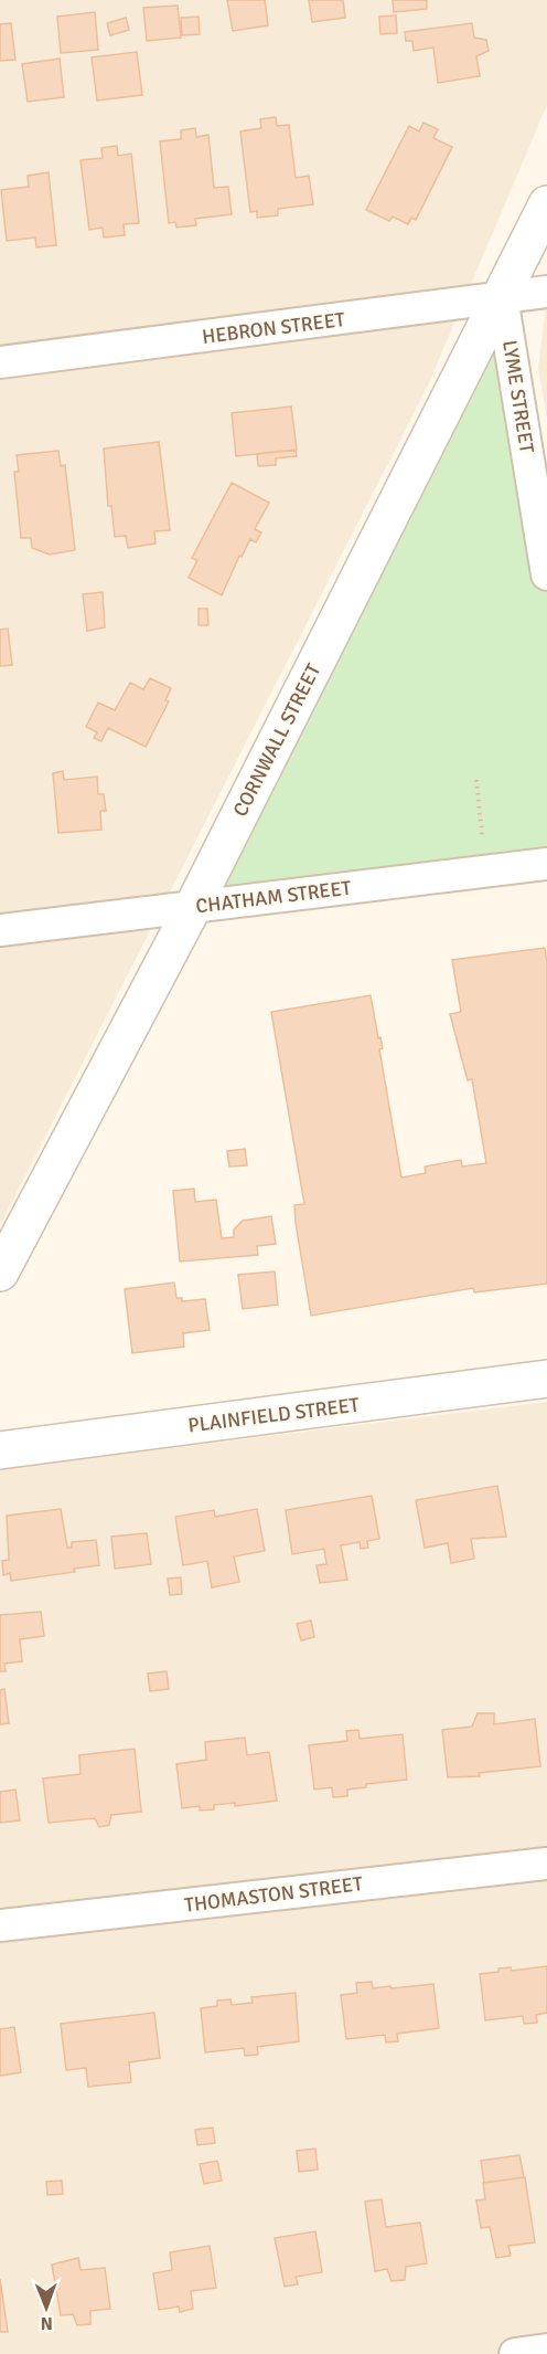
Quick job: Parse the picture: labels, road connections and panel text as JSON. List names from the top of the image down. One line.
{"streets":{"street":["HEBRON STREET","LYME STREET","CORNWALL STREET","CHATHAM STREET","PLAINFIELD STREET","THOMASTON STREET"]},"crossings":[["HEBRON STREET","LYME STREET"],["HEBRON STREET","CORNWALL STREET"],["LYME STREET","CORNWALL STREET"],["CORNWALL STREET","CHATHAM STREET"]],"north":"bottom"}
